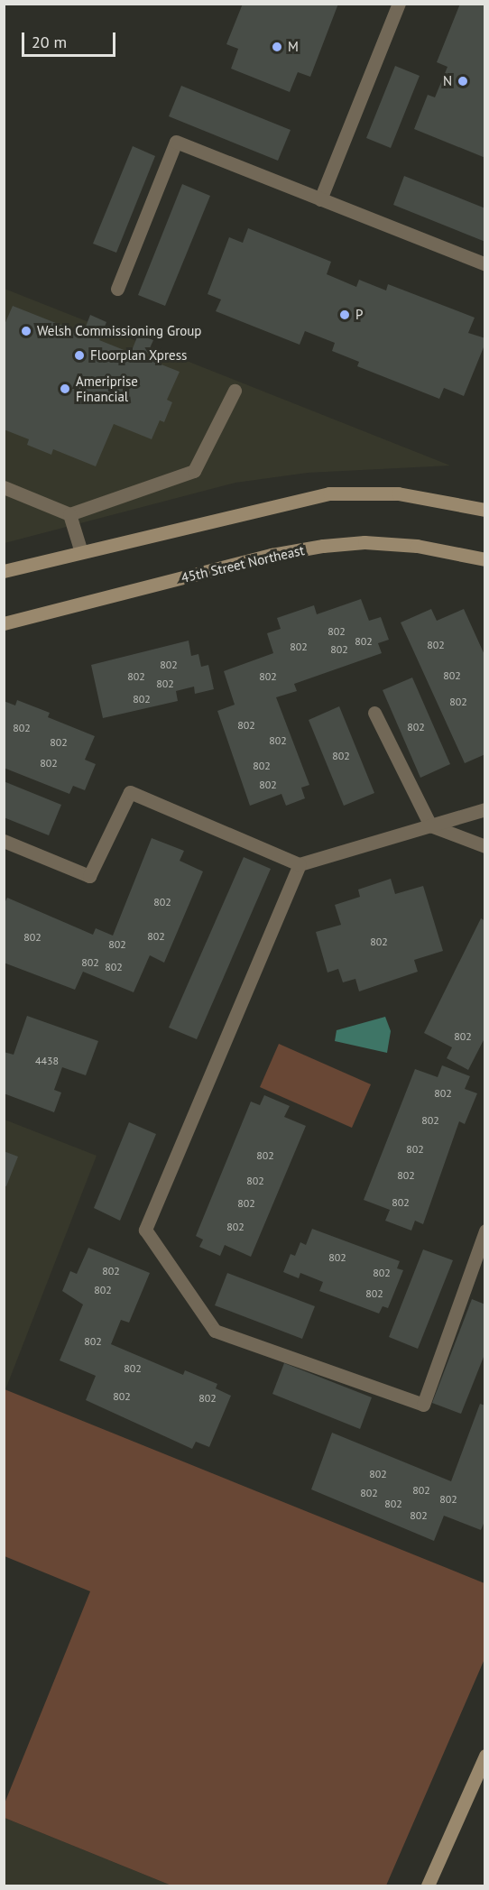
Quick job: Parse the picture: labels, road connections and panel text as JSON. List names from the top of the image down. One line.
{"streets":{"street":["45th Street Northeast"]},"places":["M","N","P","Welsh Commissioning Group","Floorplan Xpress","Ameriprise Financial"],"house_numbers":["802","802","802","802","802","802","802","802","802","802","802","802","802","802","802","802","802","802","802","802","802","802","802","802","802","802","802","802","802","4438","802","802","802","802","802","802","802","802","802","802","802","802","802","802","802","802","802","802","802","802","802","802","802","802"],"scale_bar":"20 m"}
